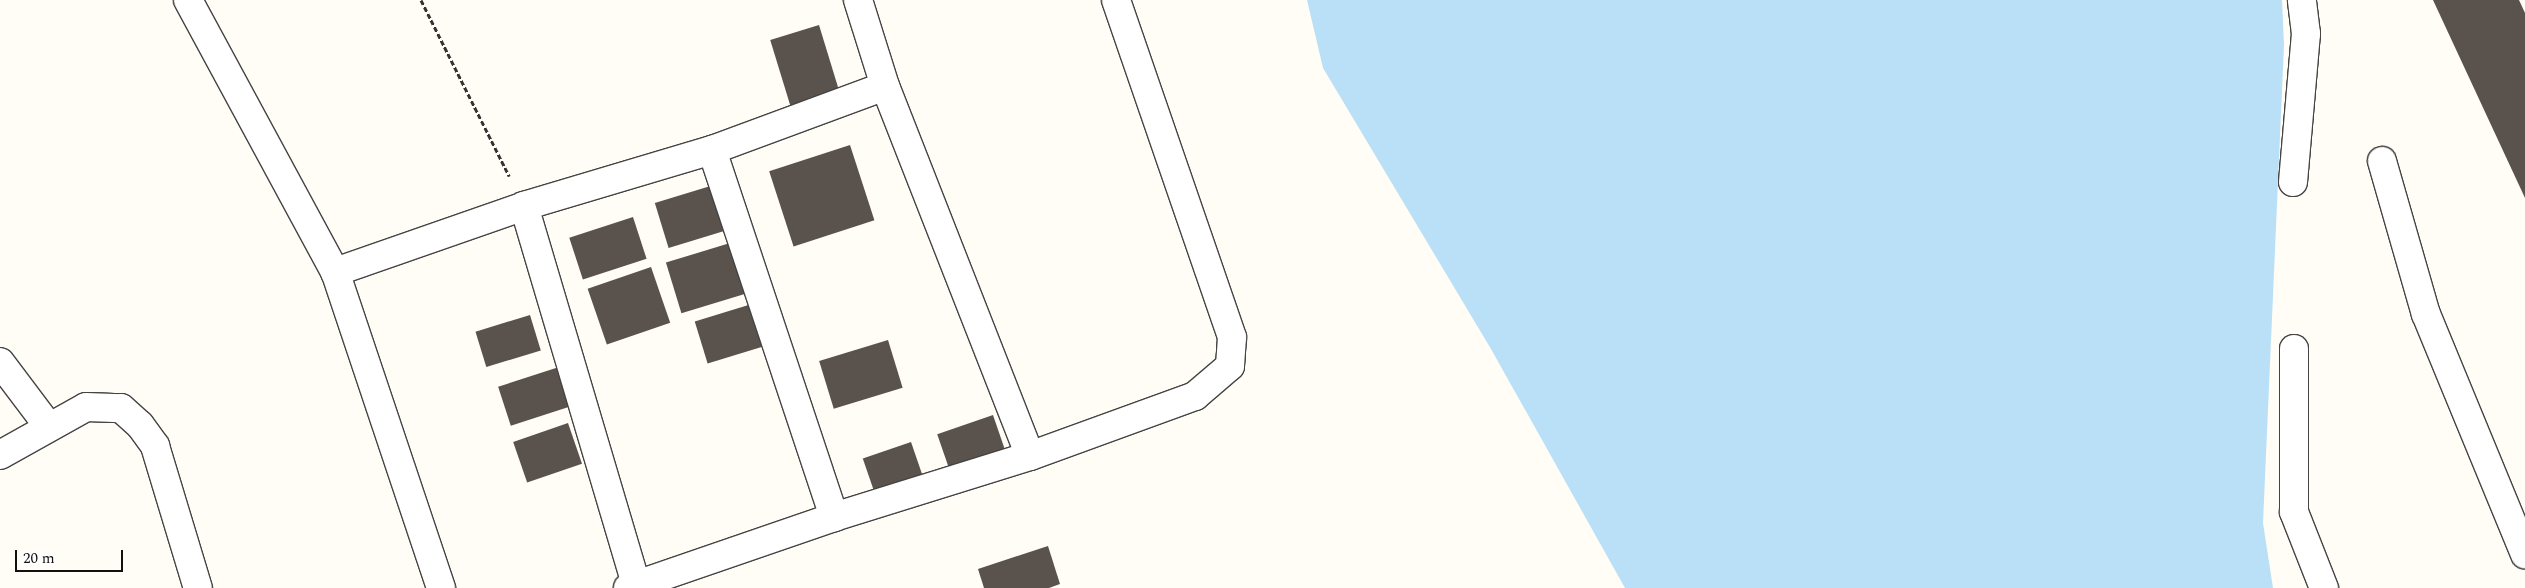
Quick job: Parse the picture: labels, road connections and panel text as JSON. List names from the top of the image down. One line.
{"scale_bar":"20 m"}
